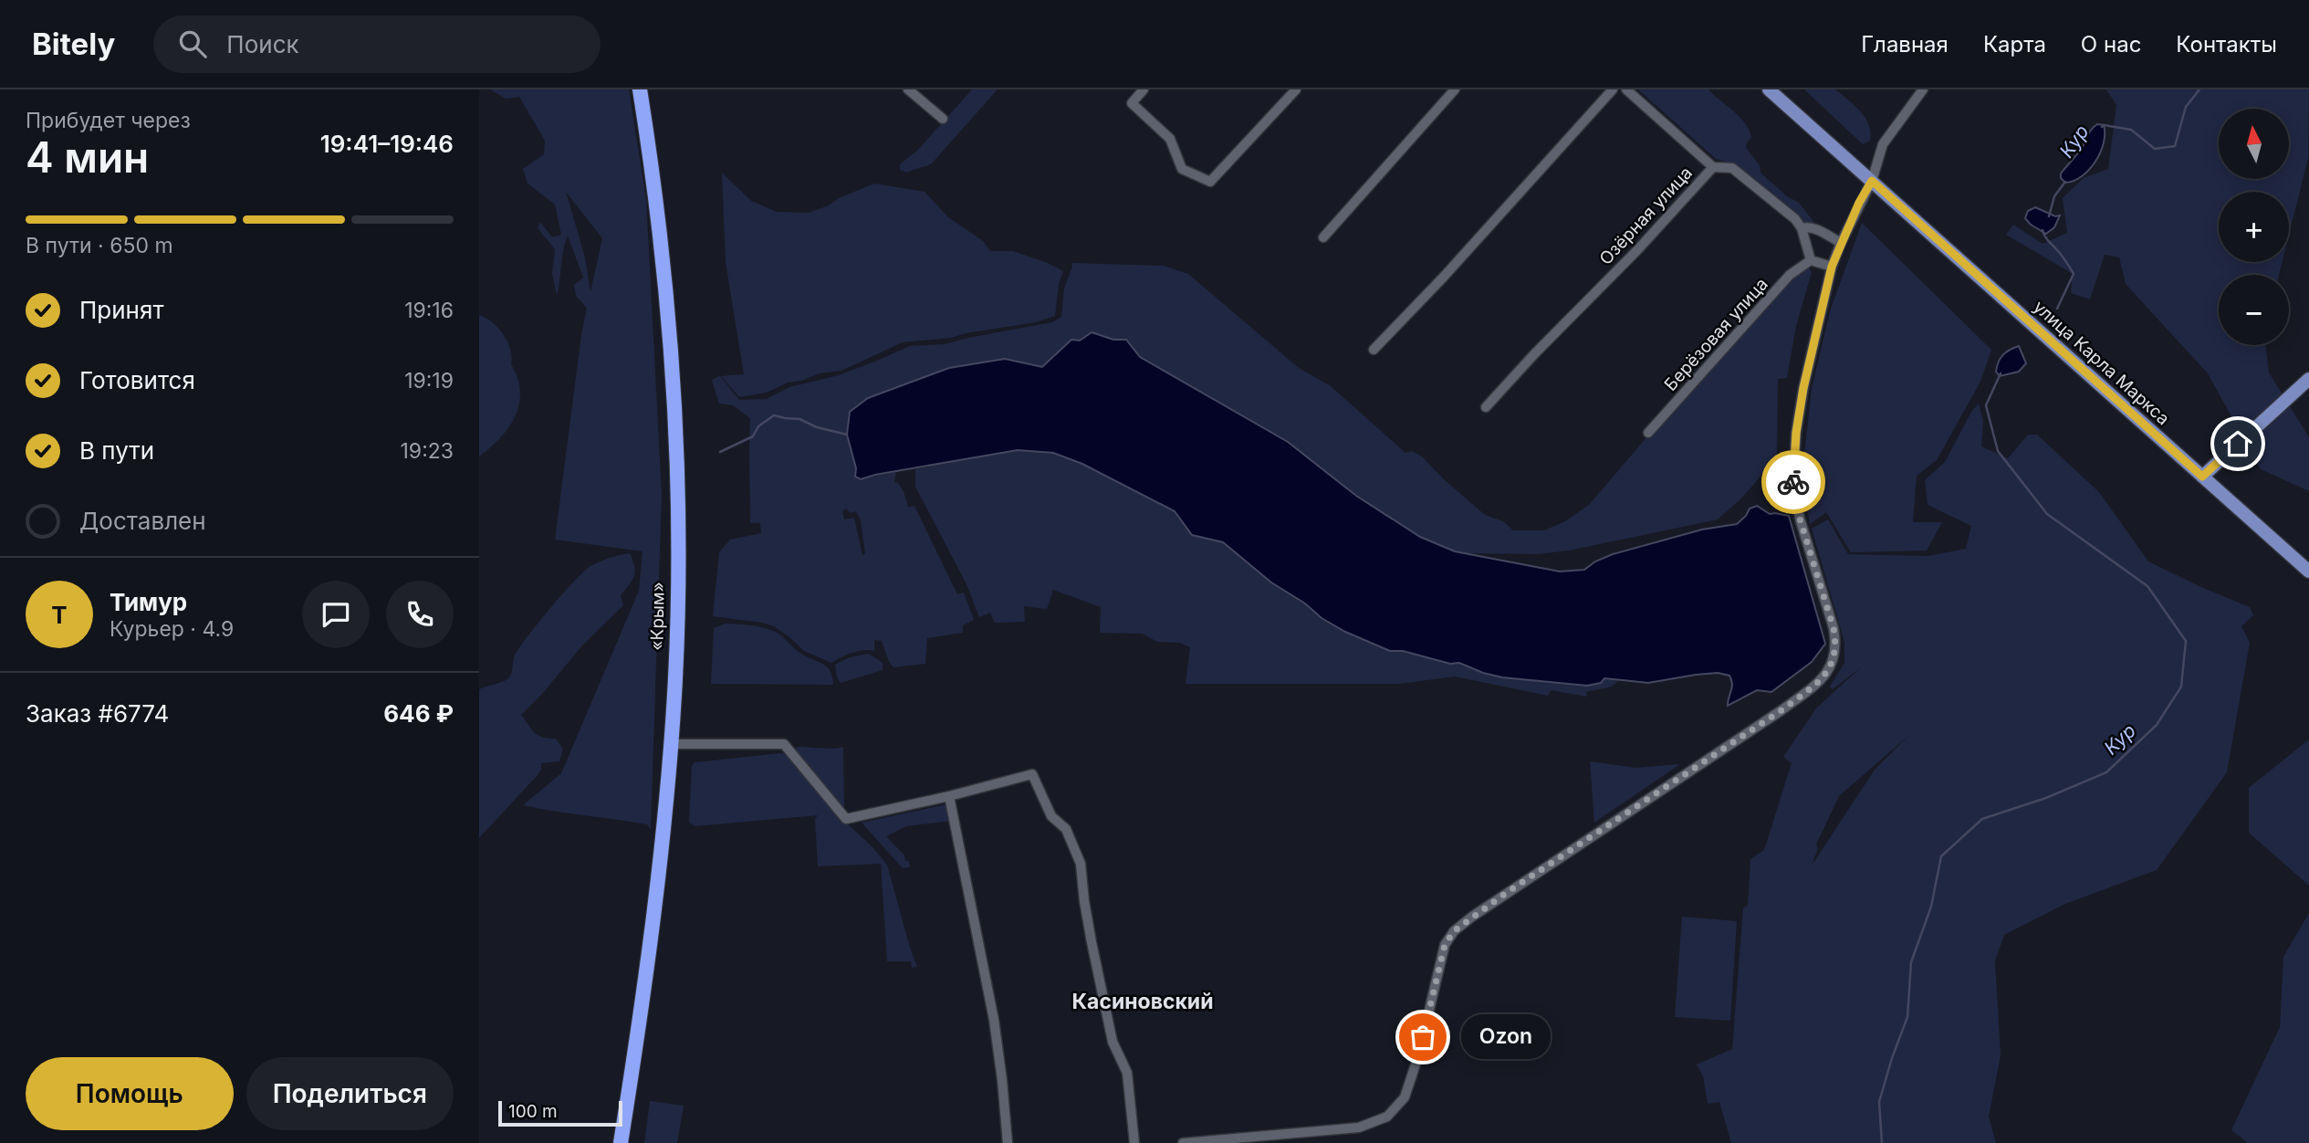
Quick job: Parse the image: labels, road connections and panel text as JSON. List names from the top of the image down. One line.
{"streets":{"highway":["«Крым»"],"main road":["улица Карла Маркса"],"street":["Озёрная улица","Берёзовая улица"]},"crossings":[["Озёрная улица","Берёзовая улица"]],"districts":["Касиновский"],"water":["Кур"],"places":["Ozon"],"scale_bar":"100 m","north":"top","page":{"header":"Bitely","search":"Поиск","nav":["Главная","Карта","О нас","Контакты"],"heading":["4 мин","Прибудет через","19:41–19:46"],"panel":["Тимур","Курьер · 4.9","Заказ #6774","646 ₽"],"map_buttons":["+","−"],"bar":"В пути · 650 m","list":[["Принят","19:16"],["Готовится","19:19"],["В пути","19:23"],"Доставлен"],"round":"Т","bubble":"Ozon","buttons":["Помощь","Поделиться"],"scale":"100 m"}}
